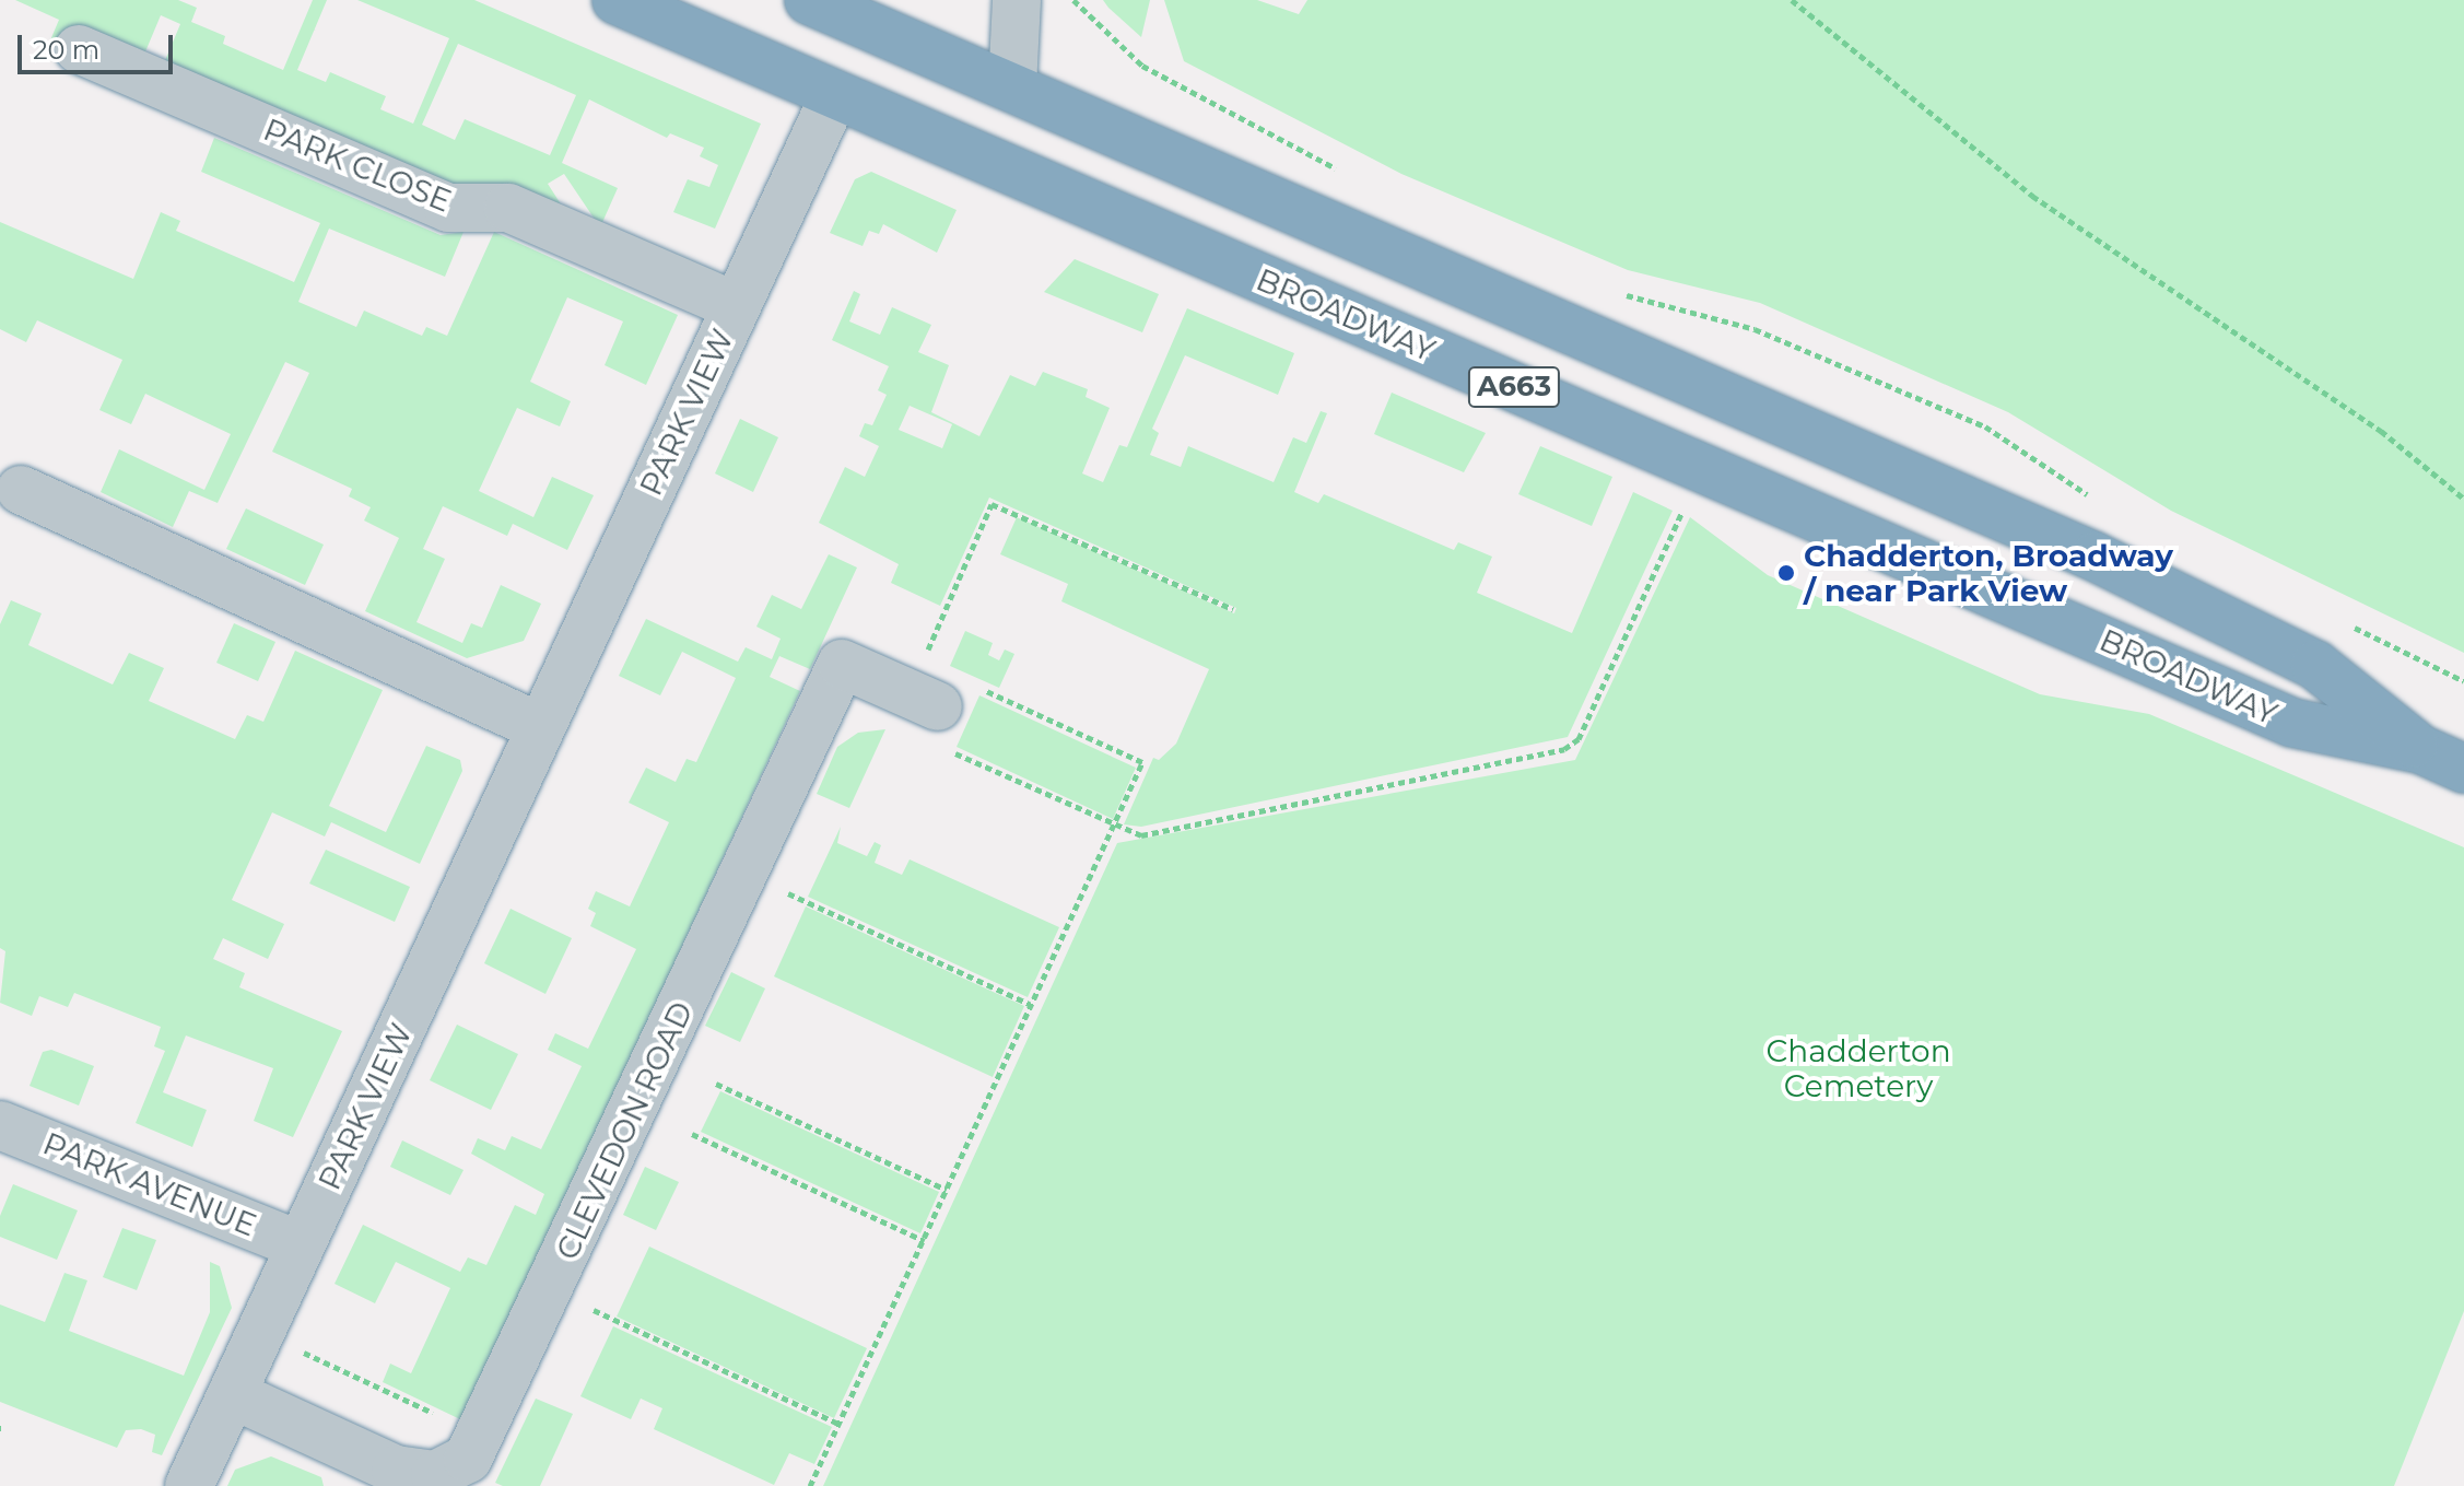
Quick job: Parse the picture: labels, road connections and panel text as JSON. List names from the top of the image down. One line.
{"streets":{"highway":["BROADWAY","A663"],"street":["PARK CLOSE","PARK VIEW","CLEVEDON ROAD","PARK AVENUE"]},"crossings":[["PARK CLOSE","PARK VIEW"],["BROADWAY","PARK VIEW"],["PARK VIEW","CLEVEDON ROAD"],["PARK VIEW","PARK AVENUE"]],"parks":["Chadderton Cemetery"],"places":["Chadderton, Broadway / near Park View"],"scale_bar":"20 m"}
